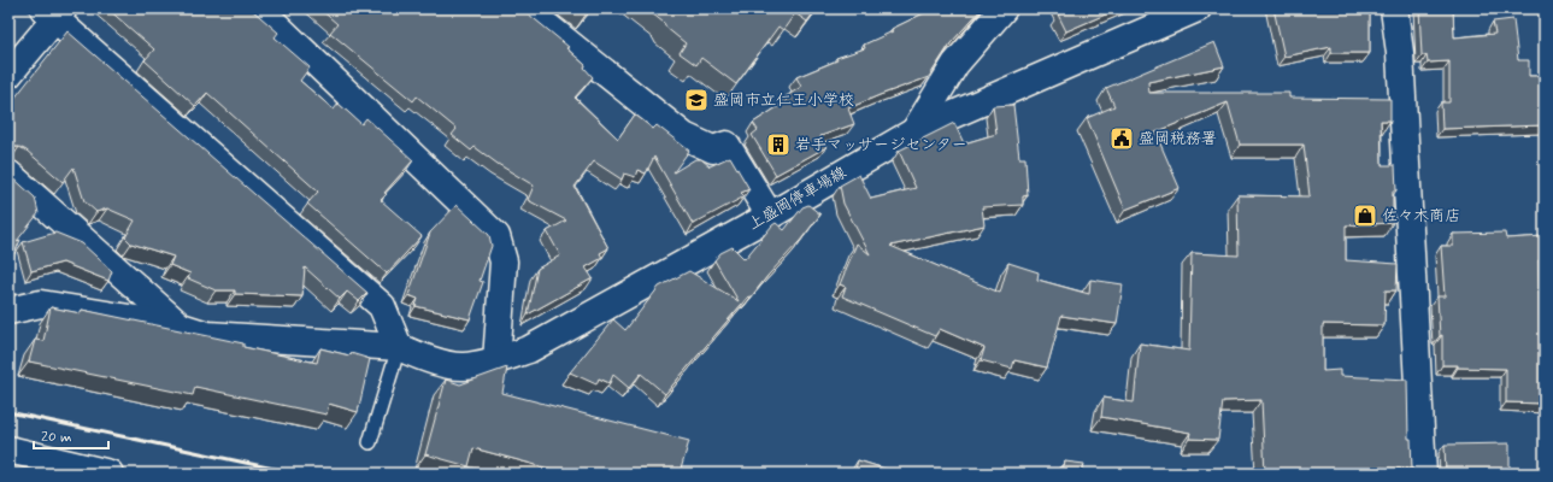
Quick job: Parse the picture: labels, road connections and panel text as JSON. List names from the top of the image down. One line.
{"streets":{"street":["上盛岡停車場線"]},"places":{"school or university":["盛岡市立仁王小学校"],"public building":["盛岡税務署"],"building":["岩手マッサージセンター"],"shop":["佐々木商店"]},"scale_bar":"20 m"}
